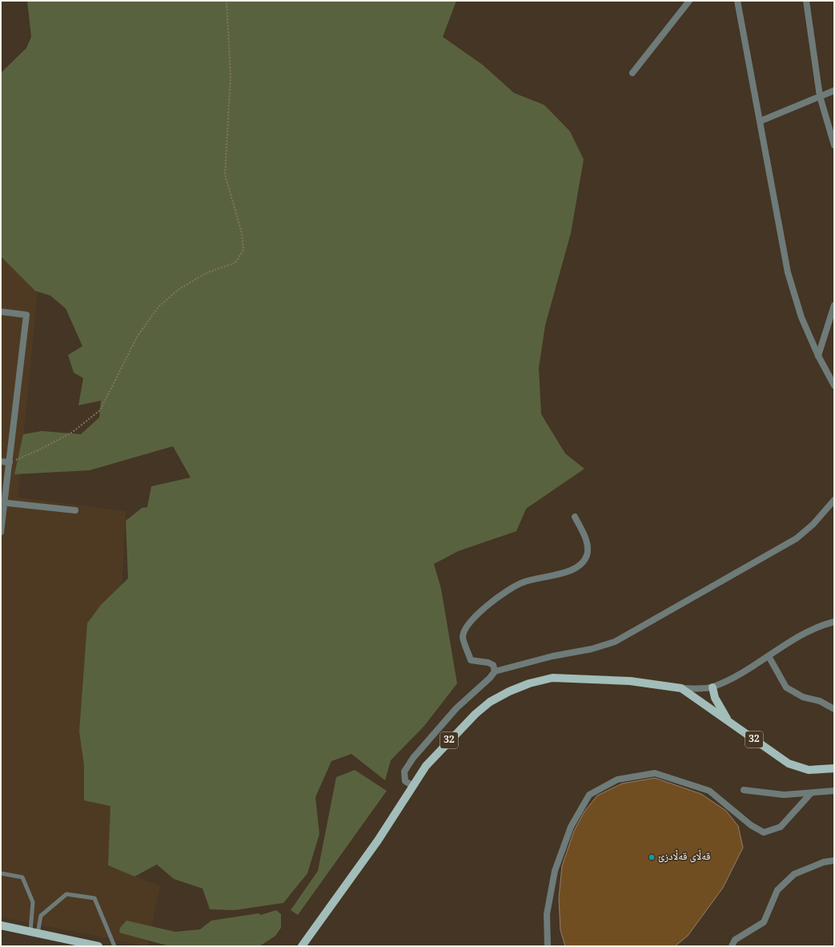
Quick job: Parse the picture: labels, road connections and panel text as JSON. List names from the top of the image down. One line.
{"streets":{"main road":["32"]},"places":["قەڵای قەڵادزێ"]}
